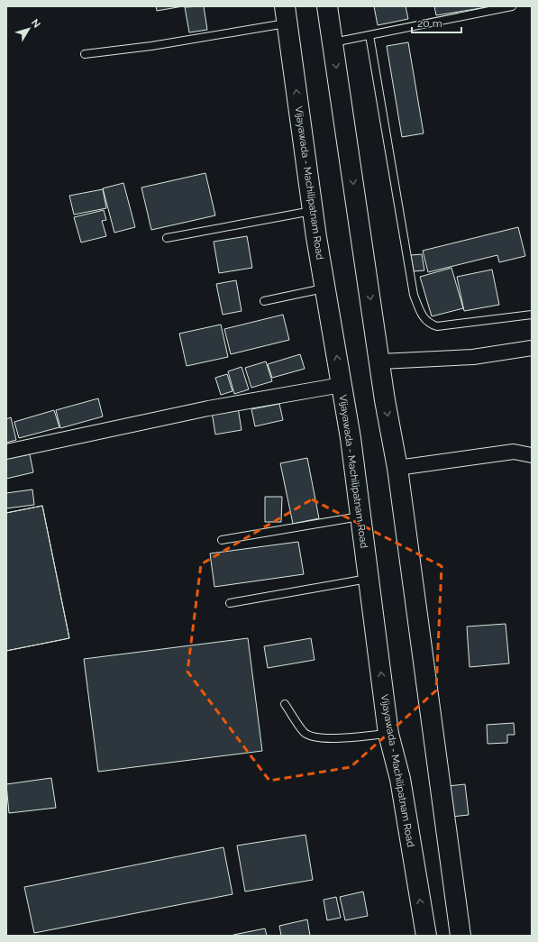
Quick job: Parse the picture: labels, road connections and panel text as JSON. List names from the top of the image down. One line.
{"streets":{"highway":["Vijayawada - Machilipatnam Road"]},"scale_bar":"20 m","north":"top right"}
